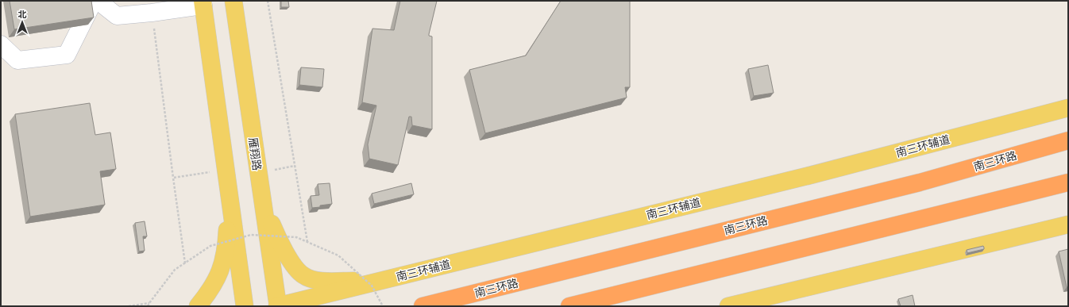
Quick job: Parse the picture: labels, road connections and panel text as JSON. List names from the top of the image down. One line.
{"streets":{"highway":["南三环路"],"main road":["南三环辅道","雁翔路"]},"crossings":[["南三环辅道","雁翔路"]],"north":"top"}
